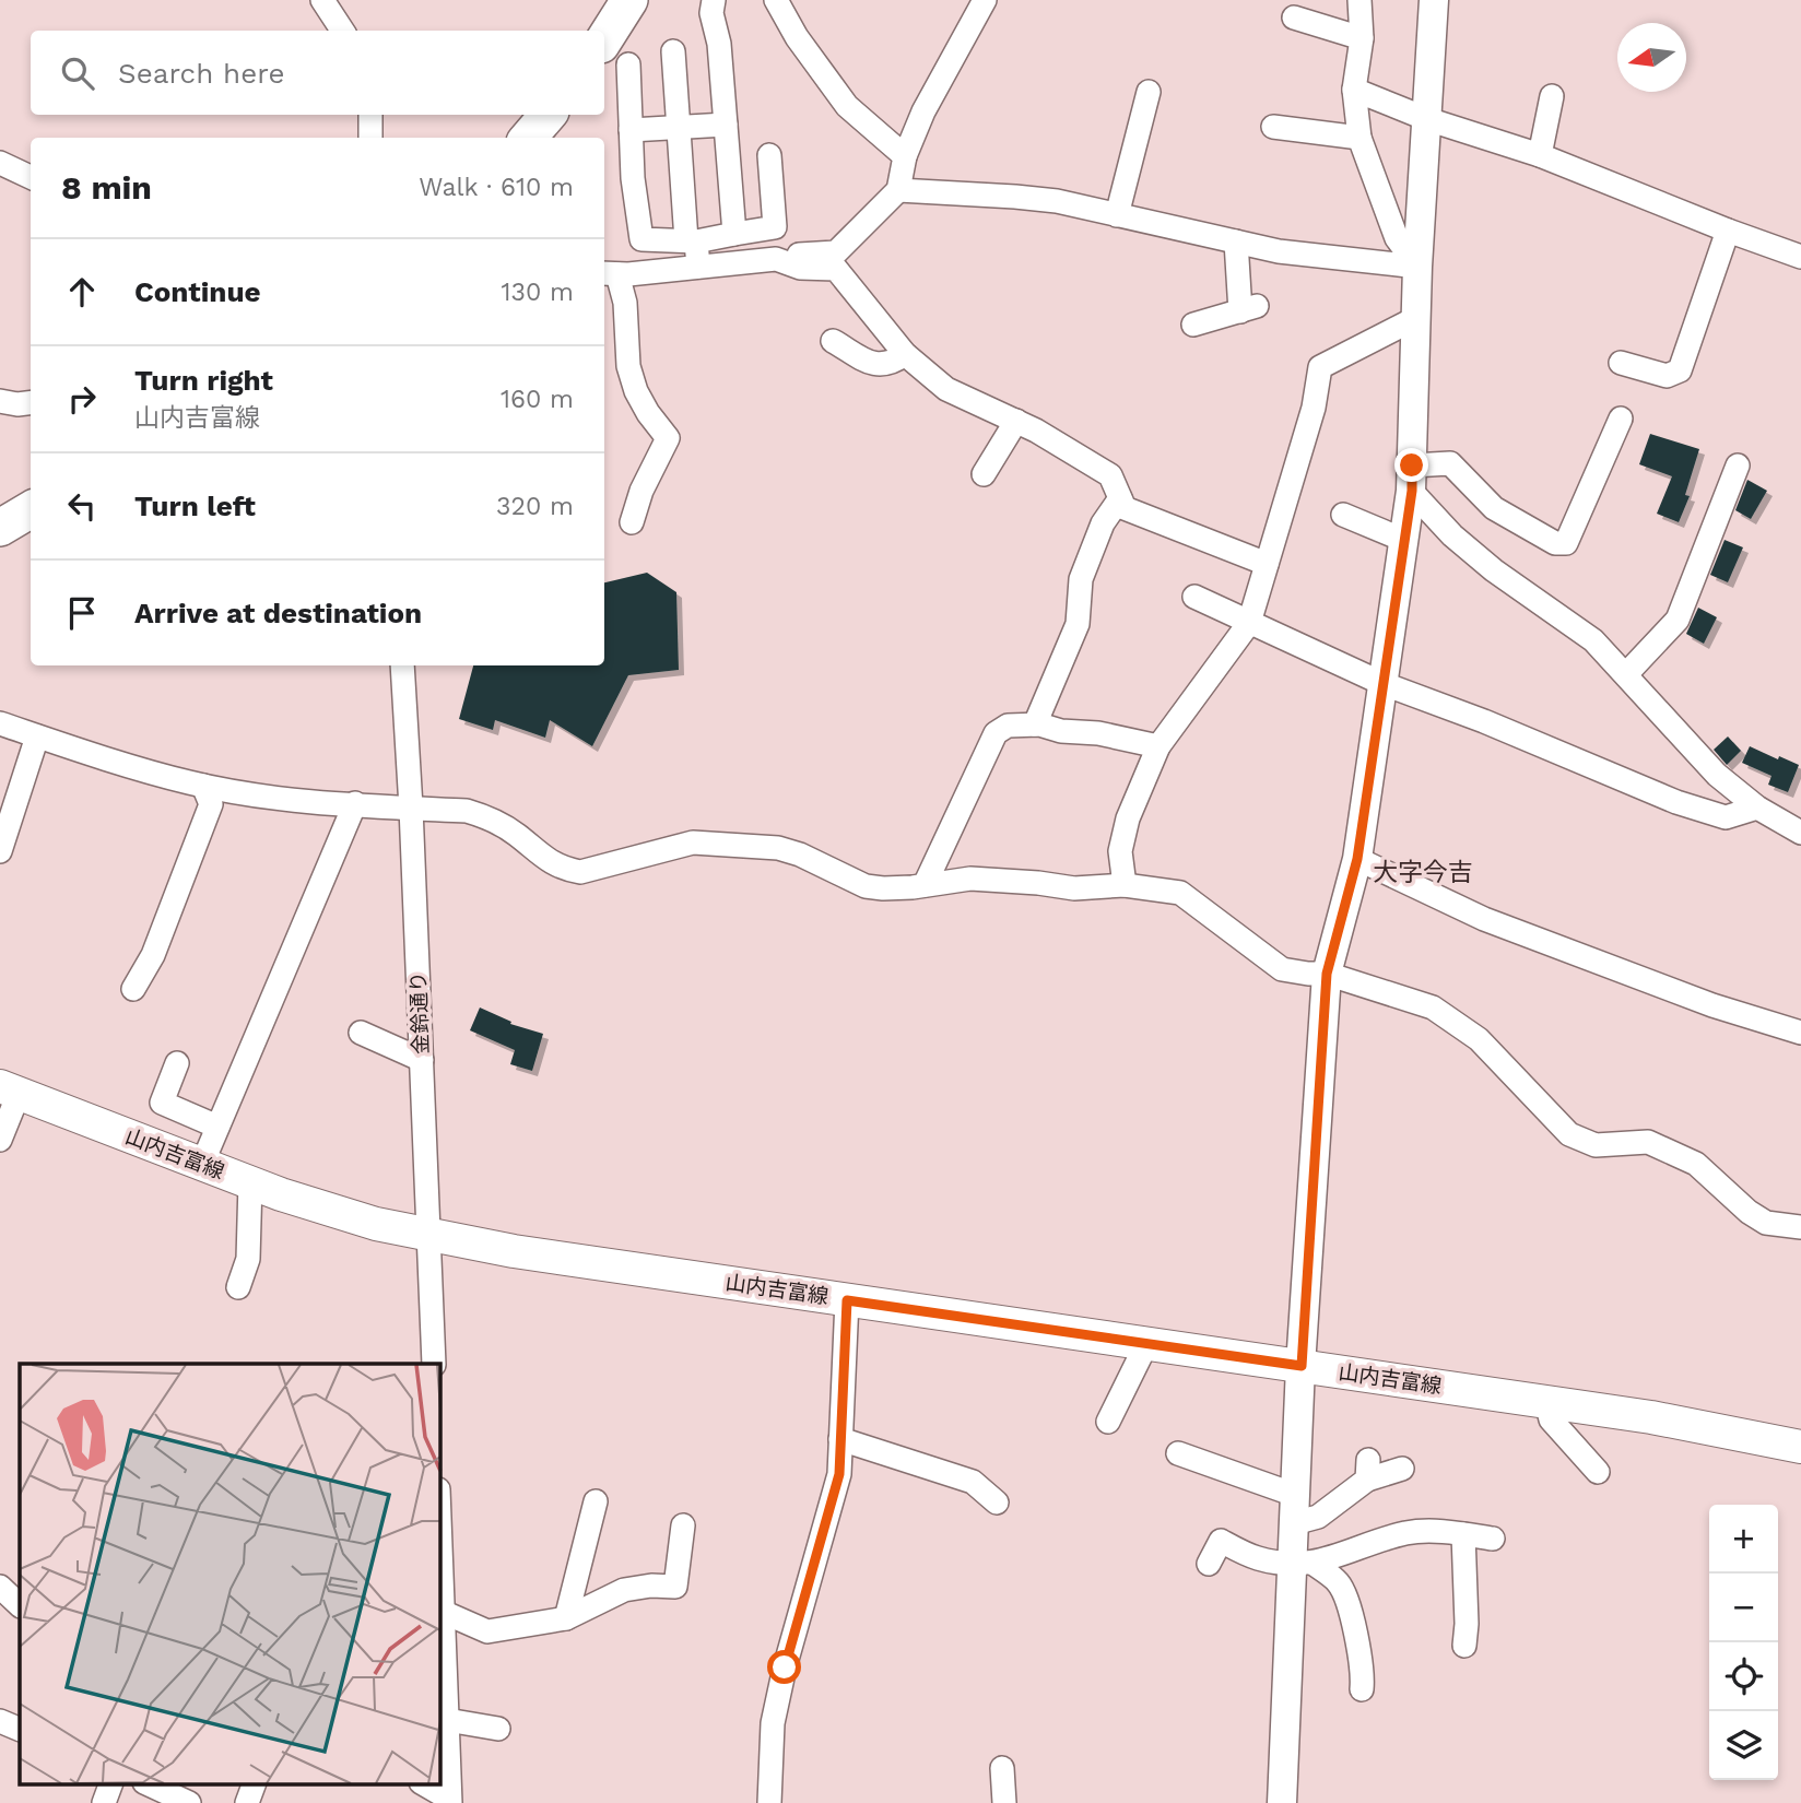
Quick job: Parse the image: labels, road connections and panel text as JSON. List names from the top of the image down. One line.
{"streets":{"main road":["山内吉富線"],"street":["金鈴通り"]},"crossings":[["金鈴通り","山内吉富線"]],"districts":["大字今吉"],"north":"left","page":{"search":"Search here","heading":["8 min","Walk · 610 m"],"list":[["Continue","130 m"],["Turn right","山内吉富線","160 m"],["Turn left","320 m"],"Arrive at destination"],"map_buttons":["+","−"]}}
